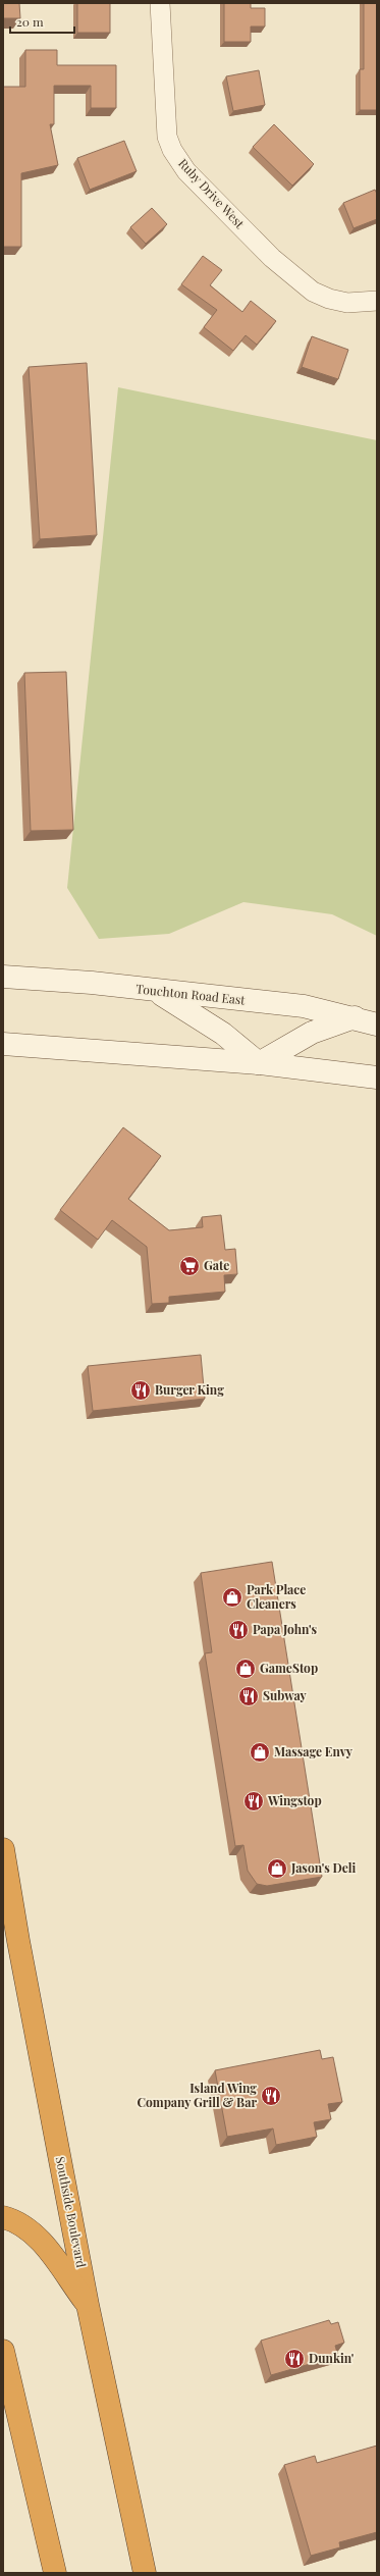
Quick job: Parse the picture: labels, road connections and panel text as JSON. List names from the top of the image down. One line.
{"streets":{"highway":["Southside Boulevard"],"street":["Ruby Drive West","Touchton Road East"]},"places":{"supermarket":["Gate"],"restaurant":["Burger King","Papa John's","Subway","Wingstop","Island Wing Company Grill & Bar","Dunkin'"],"shop":["Park Place Cleaners","GameStop","Massage Envy","Jason's Deli"]},"scale_bar":"20 m"}
